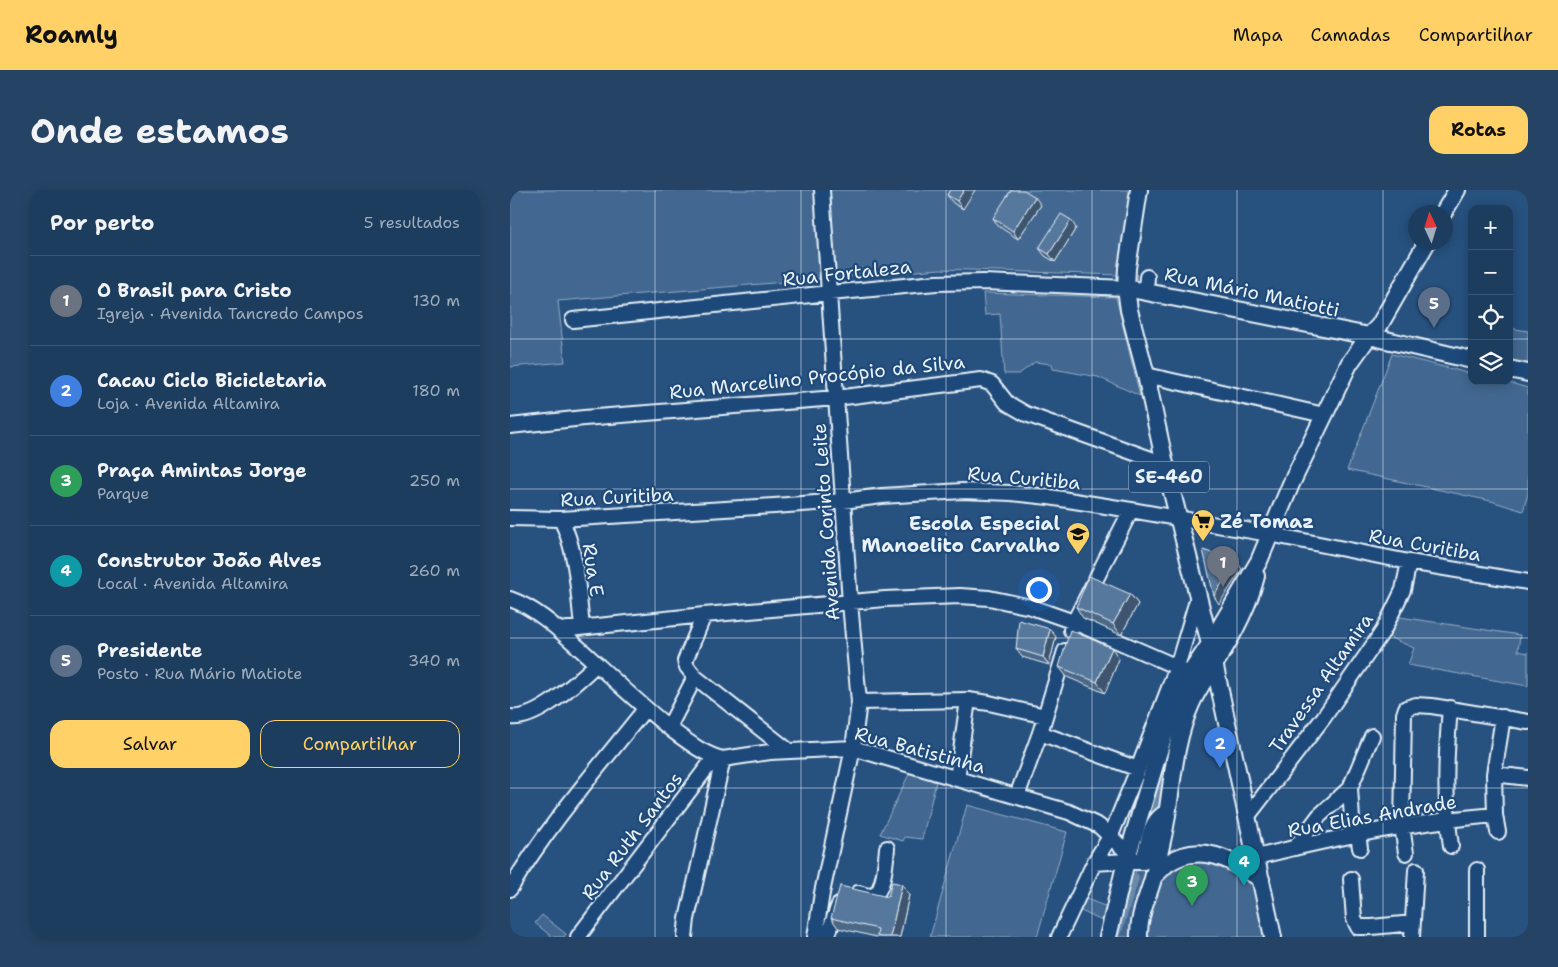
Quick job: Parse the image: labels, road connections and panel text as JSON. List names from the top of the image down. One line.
{"streets":{"main road":["Rua Mário Matiotti","SE-460"],"street":["Rua Fortaleza","Rua Marcelino Procópio da Silva","Rua Curitiba","Avenida Corinto Leite","Rua E","Travessa Altamira","Rua Batistinha","Rua Elias Andrade","Rua Ruth Santos"]},"crossings":[["Rua Fortaleza","Rua Mário Matiotti"],["Rua Fortaleza","SE-460"],["Rua Fortaleza","Avenida Corinto Leite"],["Rua Mário Matiotti","SE-460"],["Rua Marcelino Procópio da Silva","SE-460"],["Rua Marcelino Procópio da Silva","Avenida Corinto Leite"],["SE-460","Rua Curitiba"],["SE-460","Travessa Altamira"],["SE-460","Rua Elias Andrade"],["Rua Curitiba","Avenida Corinto Leite"],["Rua Curitiba","Rua E"],["Rua Curitiba","Travessa Altamira"],["Avenida Corinto Leite","Rua Batistinha"],["Rua Batistinha","Rua Ruth Santos"]],"places":{"supermarket":["Zé Tomaz"],"school or university":["Escola Especial Manoelito Carvalho"]},"north":"top","page":{"header":"Roamly","nav":["Mapa","Camadas","Compartilhar"],"buttons":["Rotas",["Salvar","Compartilhar"]],"title":"Onde estamos","heading":["Por perto","5 resultados"],"map_buttons":["+","−"],"list":[{"mark":"1","name":"O Brasil para Cristo","note":"Igreja · Avenida Tancredo Campos","value":"130 m"},{"mark":"2","name":"Cacau Ciclo Bicicletaria","note":"Loja · Avenida Altamira","value":"180 m"},{"mark":"3","name":"Praça Amintas Jorge","note":"Parque","value":"250 m"},{"mark":"4","name":"Construtor João Alves","note":"Local · Avenida Altamira","value":"260 m"},{"mark":"5","name":"Presidente","note":"Posto · Rua Mário Matiote","value":"340 m"}],"pins":["5","1","2","4","3"]}}
